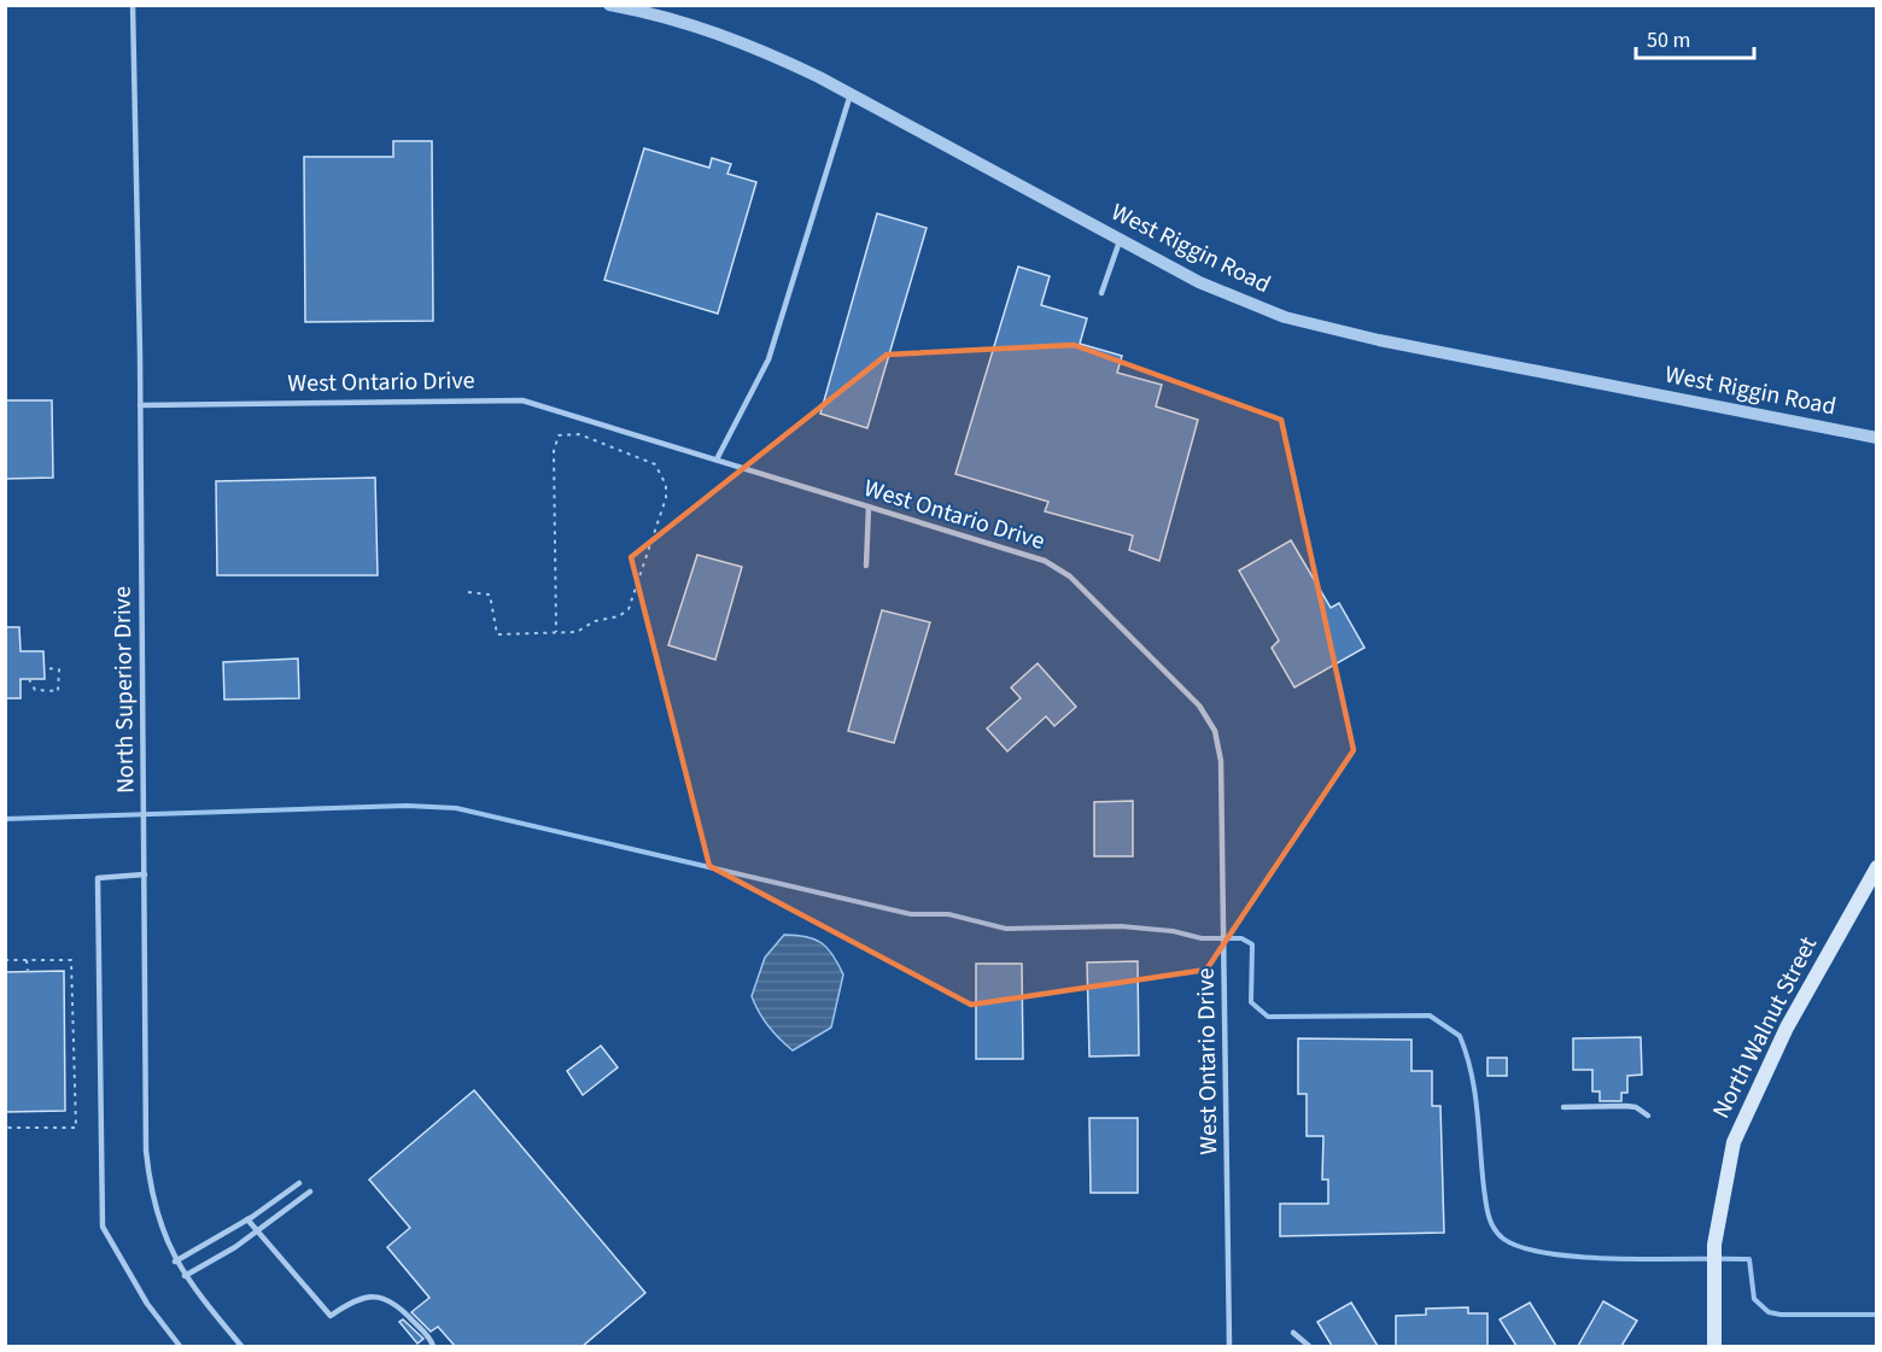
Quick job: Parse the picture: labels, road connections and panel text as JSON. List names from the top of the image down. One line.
{"streets":{"main road":["North Walnut Street"],"street":["West Riggin Road"],"lane":["West Ontario Drive","North Superior Drive"]},"crossings":[["West Ontario Drive","North Superior Drive"]],"scale_bar":"50 m"}
